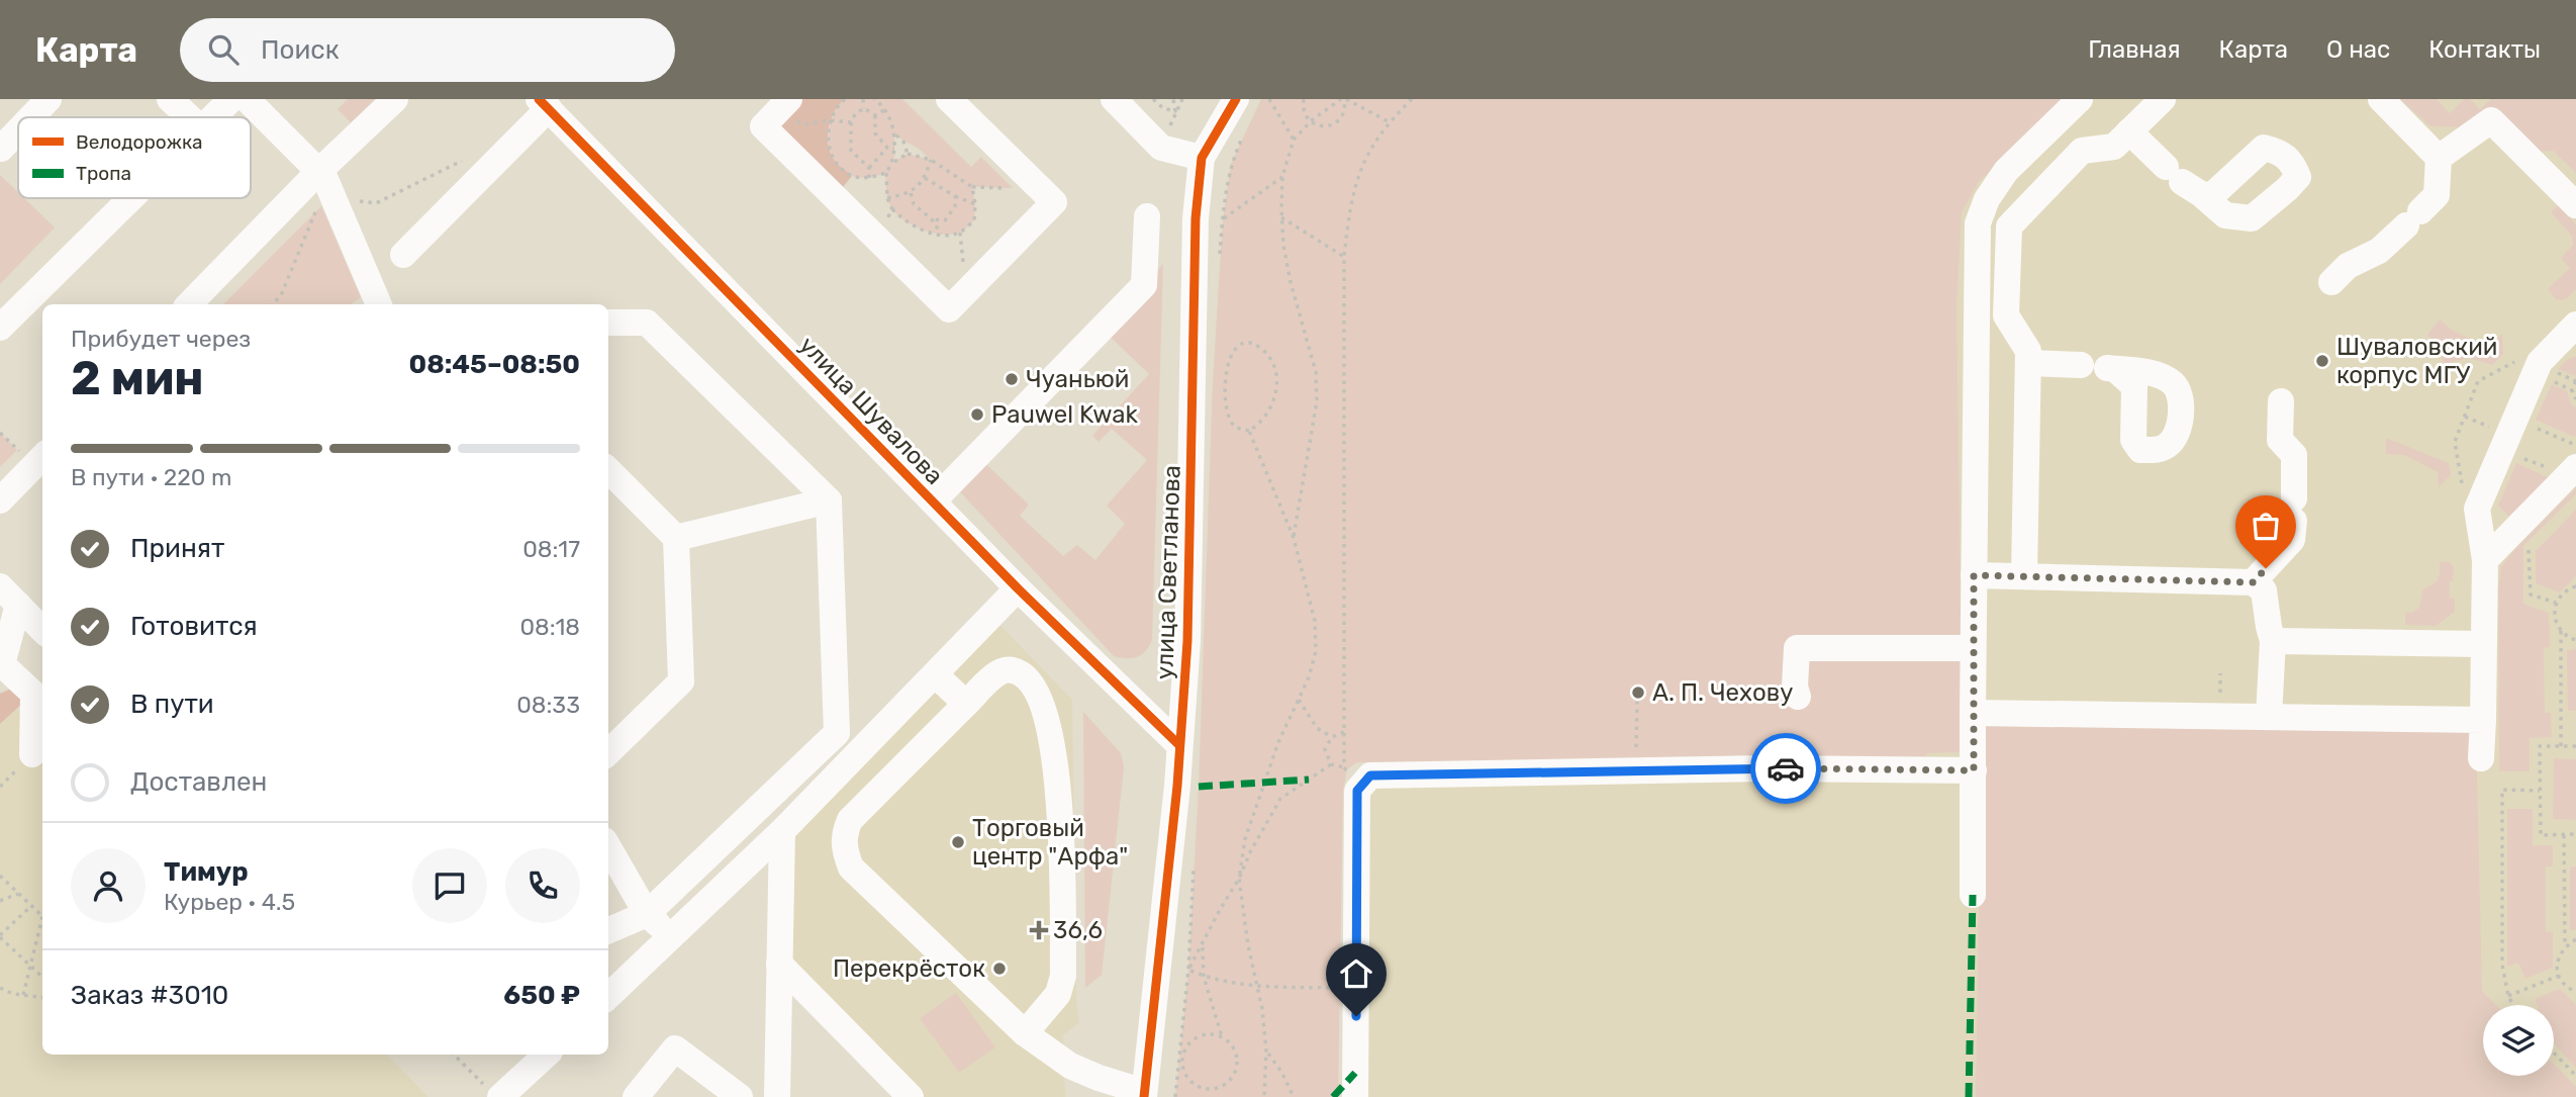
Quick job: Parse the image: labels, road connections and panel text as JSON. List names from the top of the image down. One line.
{"streets":{"street":["улица Шувалова","улица Светланова"]},"crossings":[["улица Шувалова","улица Светланова"]],"places":{"other":["Шуваловский корпус МГУ","Чуаньюй","Pauwel Kwak","А. П. Чехову","Торговый центр \"Арфа\"","Перекрёсток"],"health":["36,6"]},"legend":["Велодорожка","Тропа"],"page":{"header":"Карта","search":"Поиск","nav":["Главная","Карта","О нас","Контакты"],"heading":["2 мин","Прибудет через","08:45–08:50"],"panel":["Тимур","Курьер · 4.5","Заказ #3010","650 ₽"],"bar":"В пути · 220 m","list":[["Принят","08:17"],["Готовится","08:18"],["В пути","08:33"],"Доставлен"]}}
